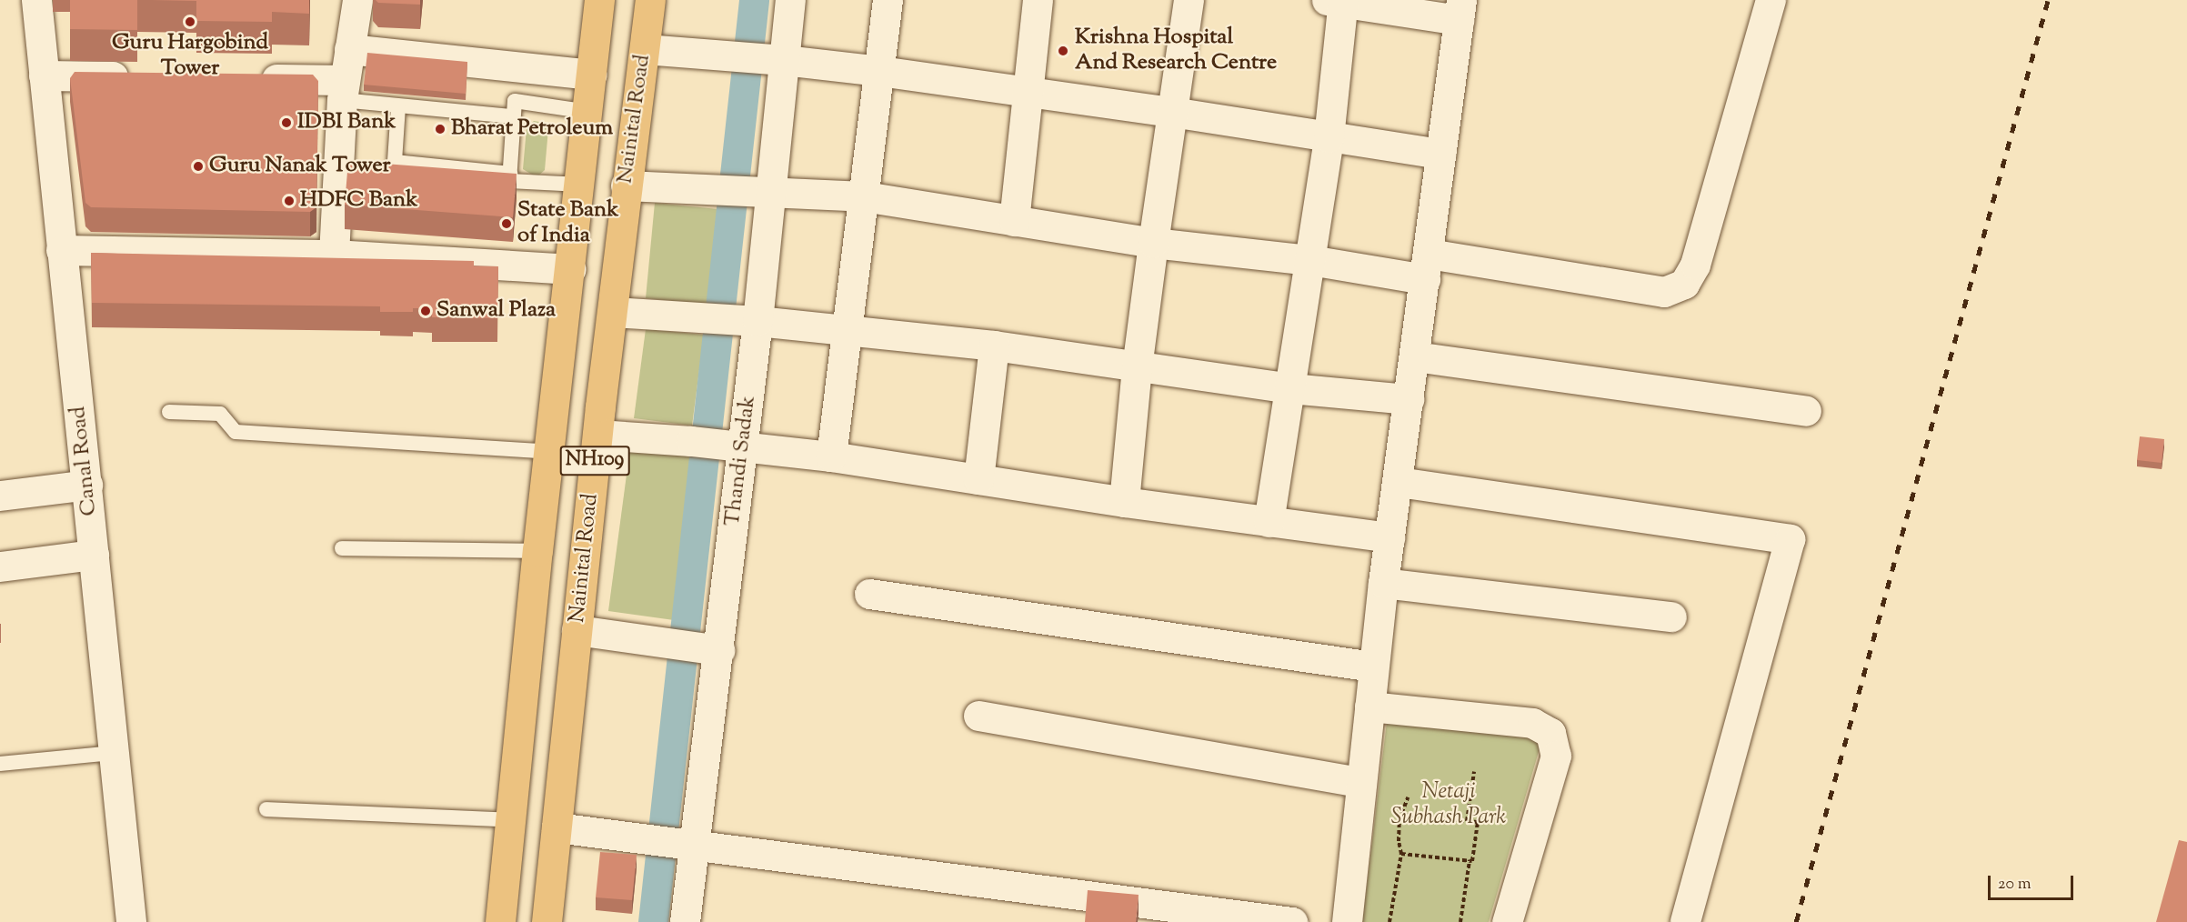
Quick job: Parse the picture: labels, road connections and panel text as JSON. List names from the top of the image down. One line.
{"streets":{"highway":["Nainital Road","NH109"],"street":["Canal Road","Thandi Sadak"]},"parks":["Netaji Subhash Park"],"places":["Guru Hargobind Tower","Krishna Hospital And Research Centre","IDBI Bank","Bharat Petroleum","Guru Nanak Tower","HDFC Bank","State Bank of India","Sanwal Plaza"],"scale_bar":"20 m"}
